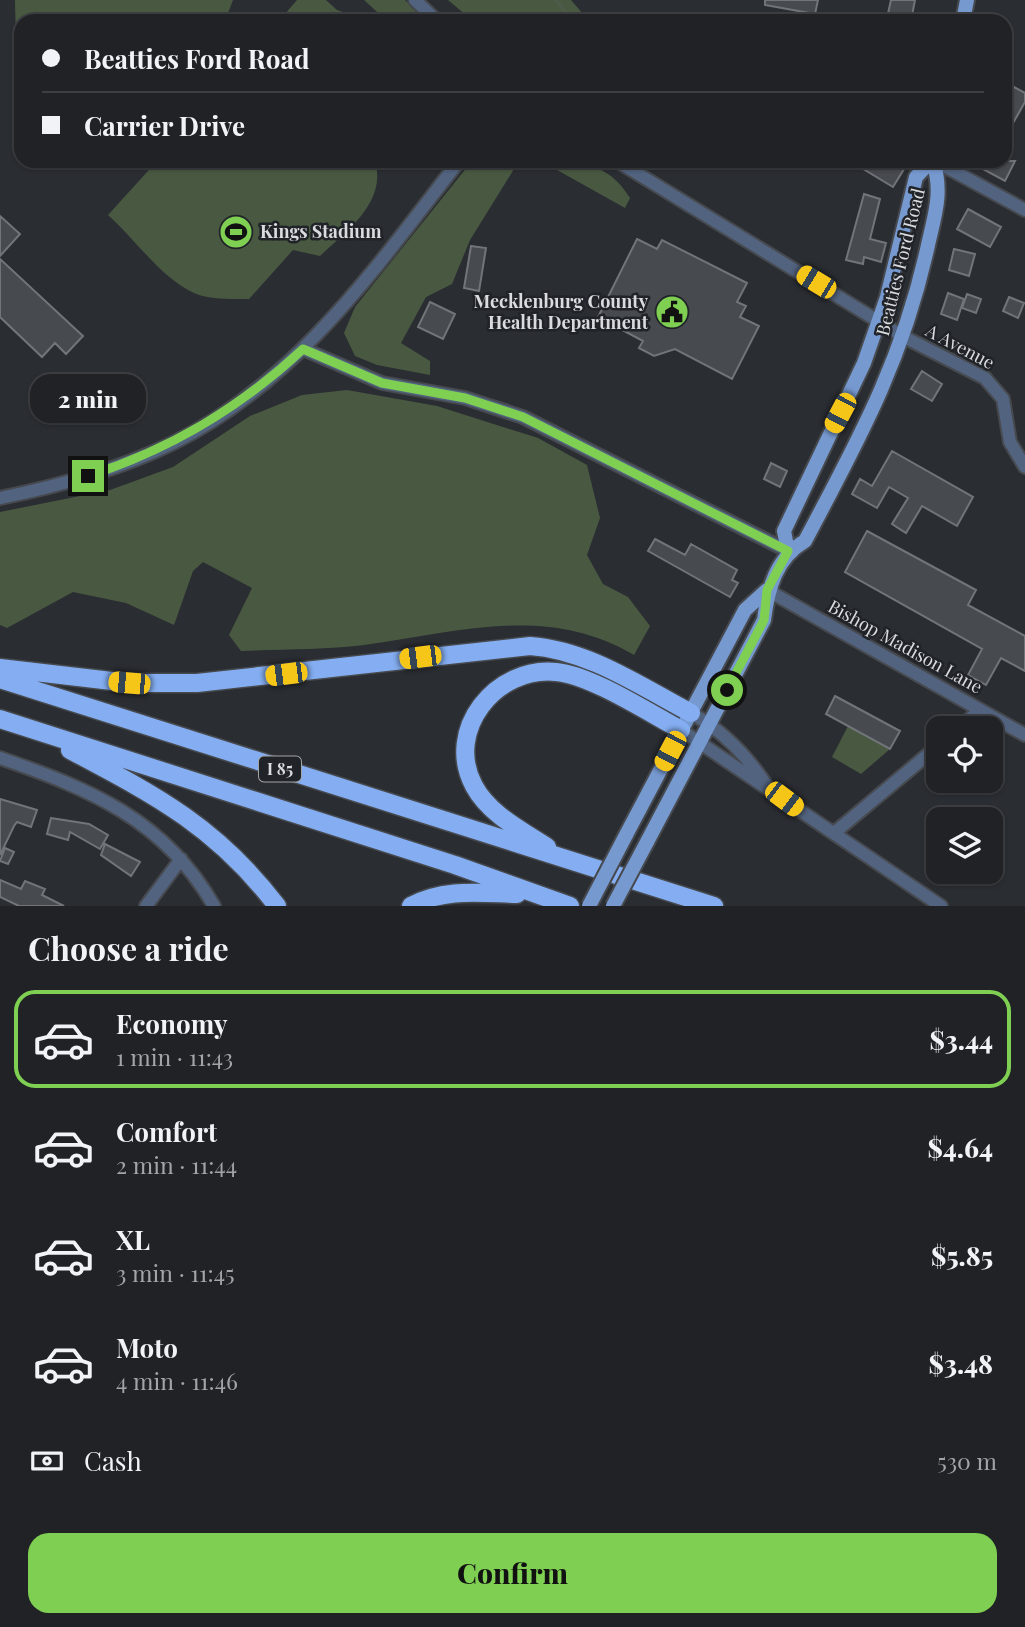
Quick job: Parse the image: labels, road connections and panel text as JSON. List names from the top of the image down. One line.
{"streets":{"highway":["I 85"],"main road":["Beatties Ford Road"],"street":["A Avenue","Bishop Madison Lane"]},"crossings":[["Beatties Ford Road","A Avenue"],["Beatties Ford Road","Bishop Madison Lane"]],"places":{"sports":["Kings Stadium"],"public building":["Mecklenburg County Health Department"]},"page":{"banner":["Beatties Ford Road","Carrier Drive"],"bubble":"2 min","heading":"Choose a ride","list":[{"name":"Economy","note":"1 min · 11:43","value":"$3.44"},{"name":"Comfort","note":"2 min · 11:44","value":"$4.64"},{"name":"XL","note":"3 min · 11:45","value":"$5.85"},{"name":"Moto","note":"4 min · 11:46","value":"$3.48"}],"pay":["Cash","530 m"],"buttons":"Confirm"}}
